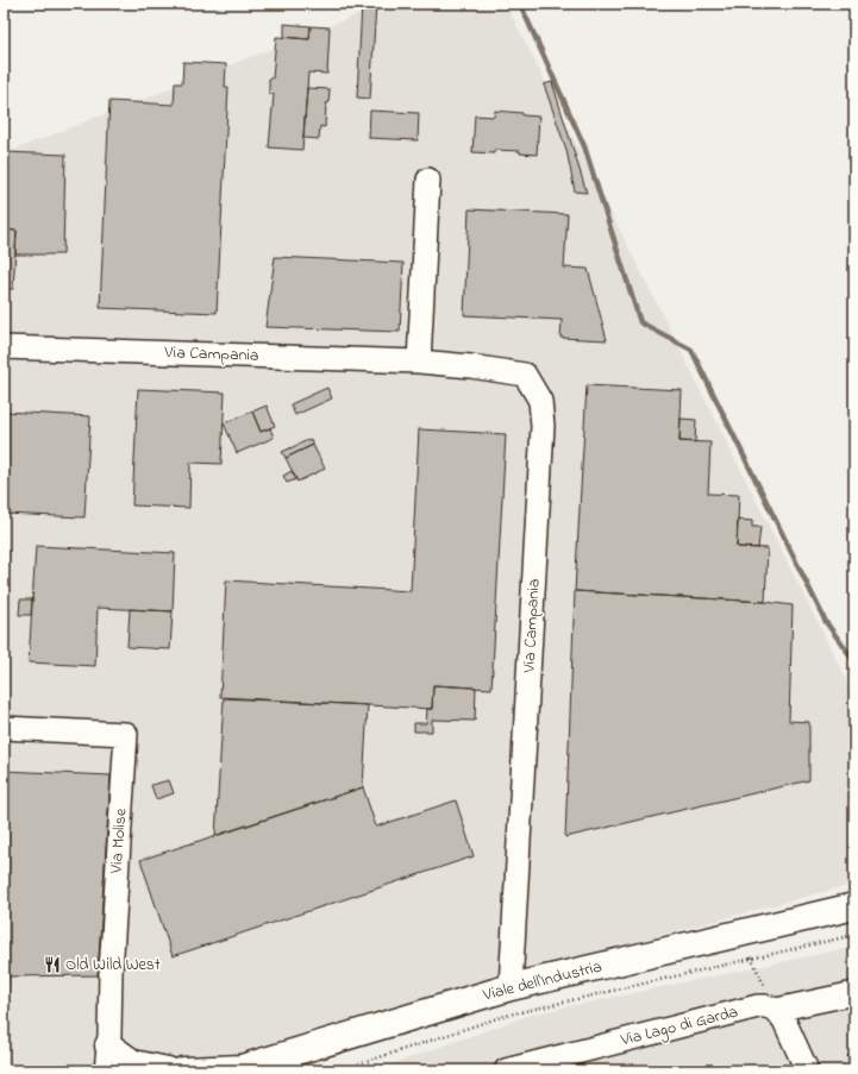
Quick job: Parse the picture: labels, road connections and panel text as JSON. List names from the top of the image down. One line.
{"streets":{"main road":["Viale dell'Industria"],"street":["Via Campania","Via Molise","Via Lago di Garda"]},"crossings":[["Via Campania","Viale dell'Industria"]],"places":{"restaurant":["Old Wild West"]}}
